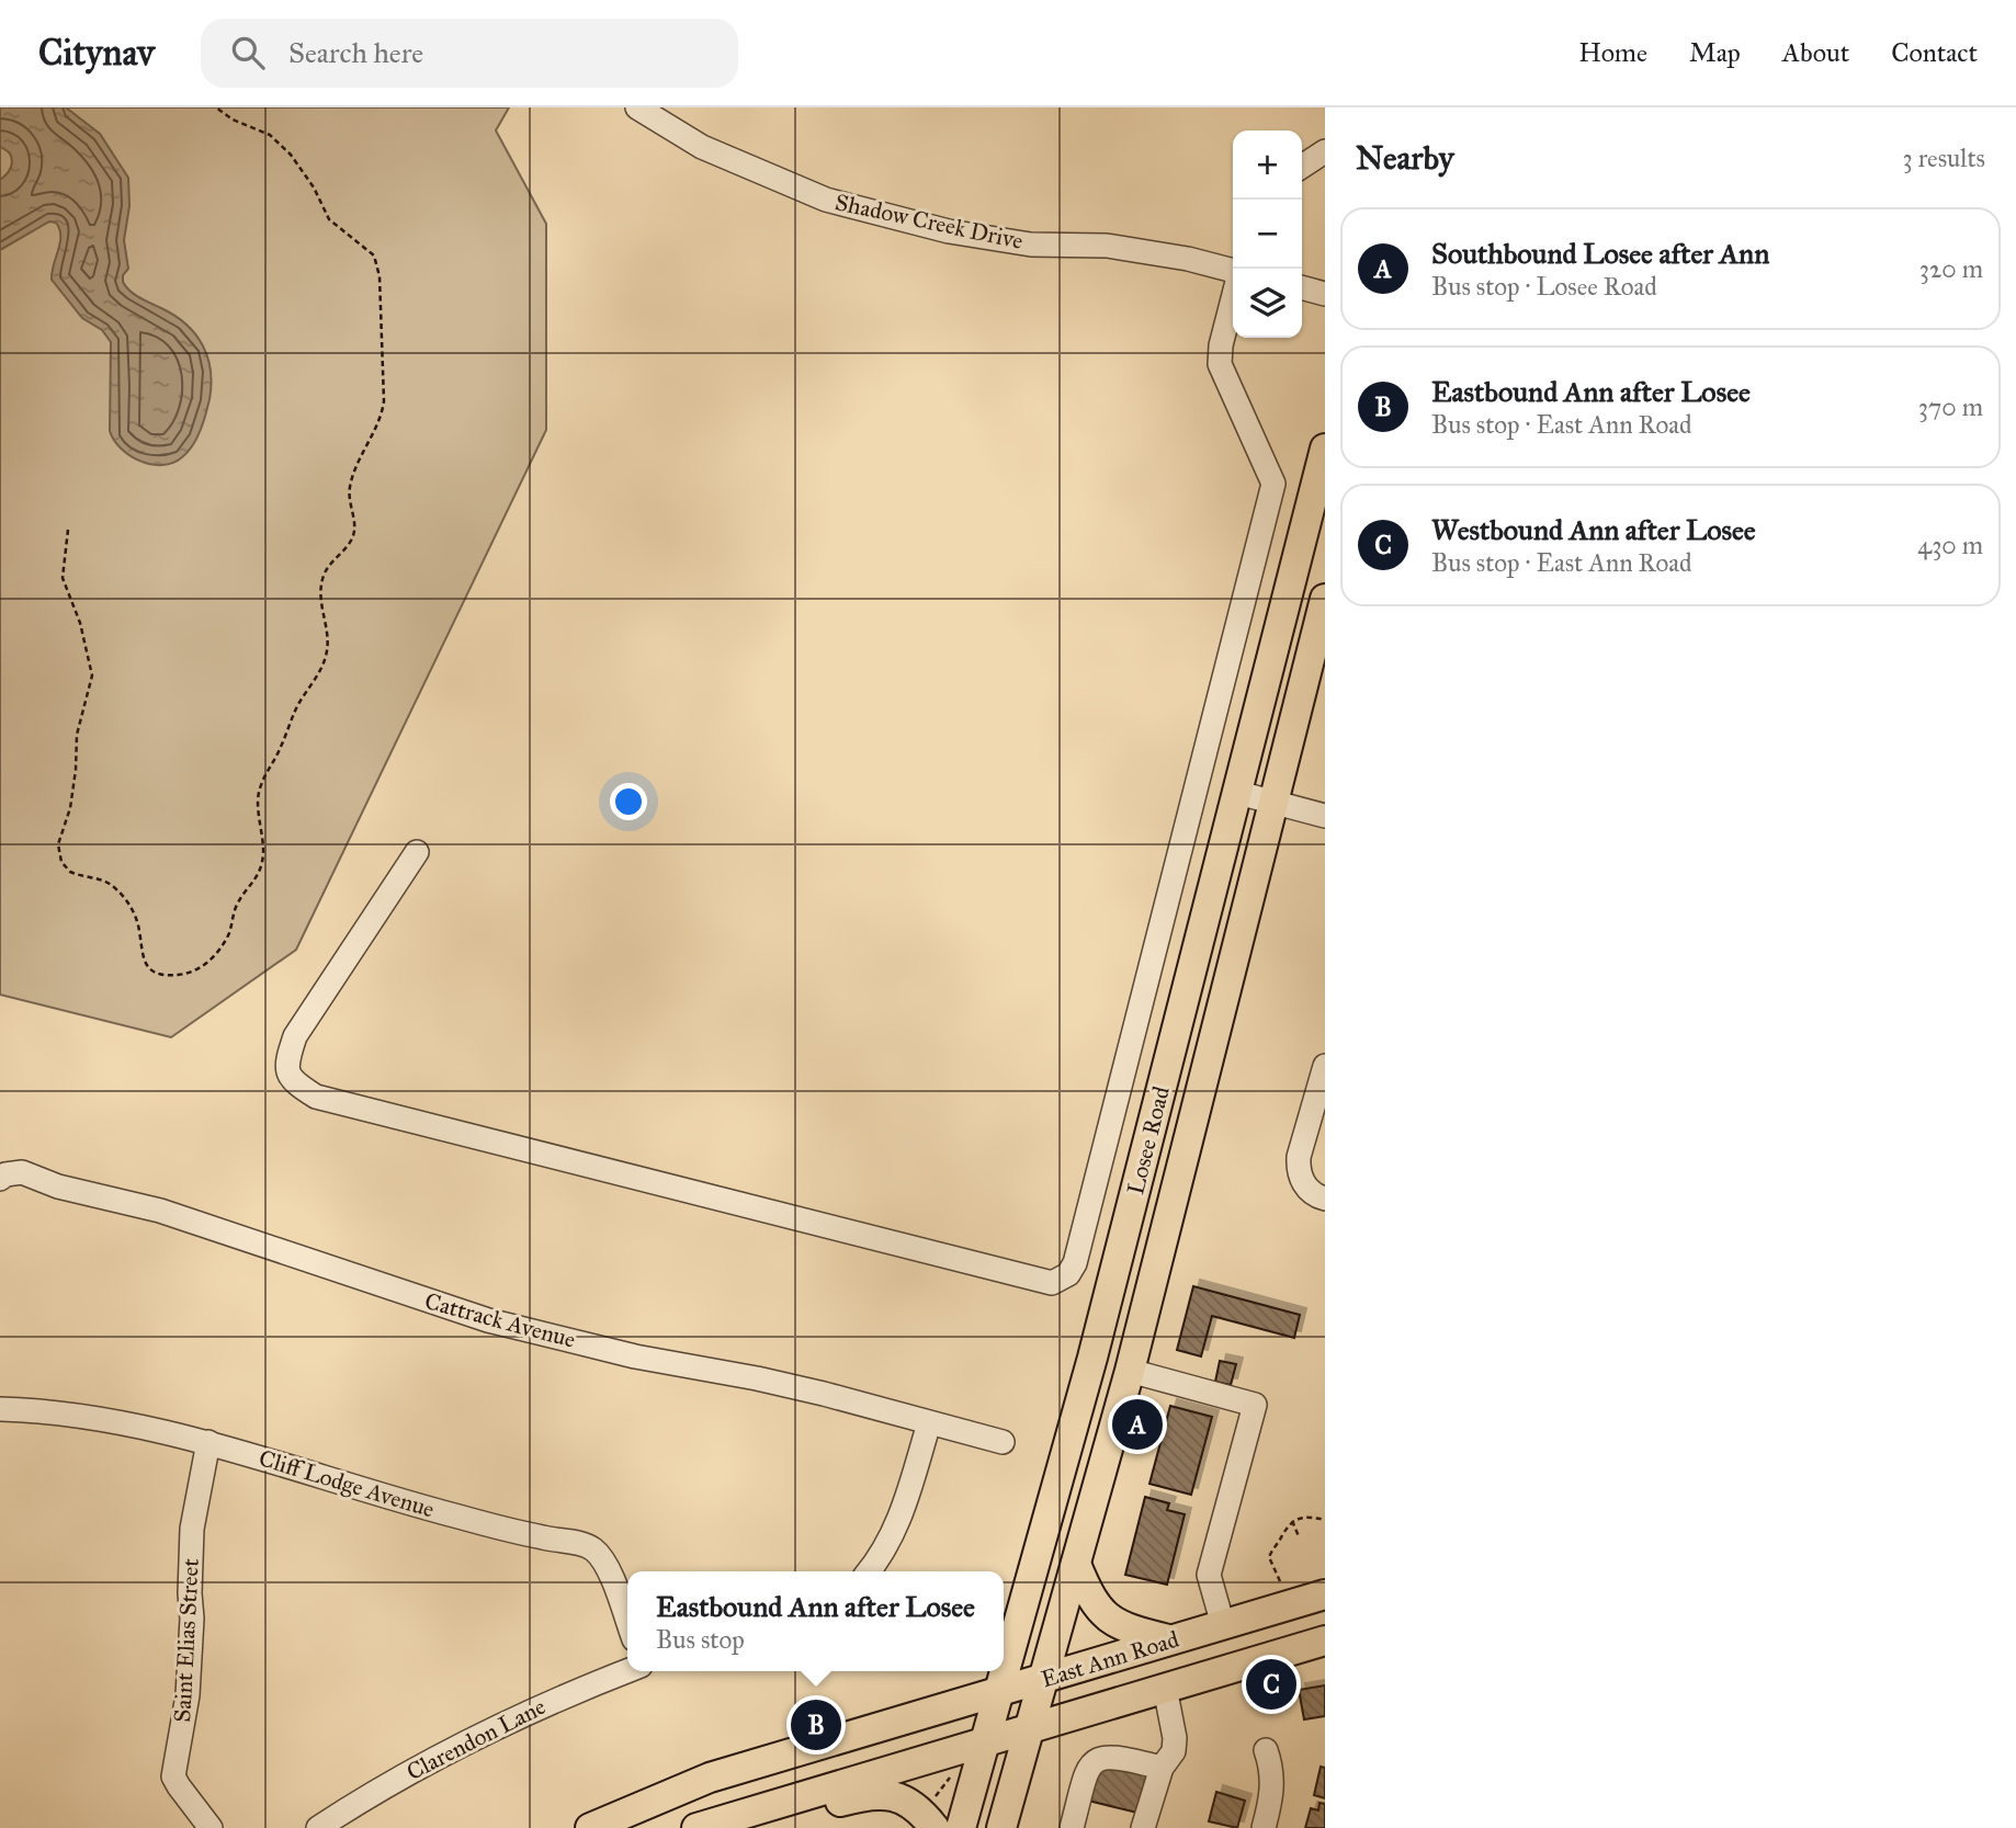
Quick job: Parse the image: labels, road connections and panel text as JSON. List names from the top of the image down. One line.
{"streets":{"main road":["Losee Road","East Ann Road"],"street":["Shadow Creek Drive","Cattrack Avenue","Cliff Lodge Avenue","Saint Elias Street","Clarendon Lane"]},"crossings":[["Losee Road","East Ann Road"],["Cliff Lodge Avenue","Saint Elias Street"]],"page":{"header":"Citynav","search":"Search here","nav":["Home","Map","About","Contact"],"heading":["Nearby","3 results"],"map_buttons":["+","−"],"list":[{"mark":"A","name":"Southbound Losee after Ann","note":"Bus stop · Losee Road","value":"320 m"},{"mark":"B","name":"Eastbound Ann after Losee","note":"Bus stop · East Ann Road","value":"370 m"},{"mark":"C","name":"Westbound Ann after Losee","note":"Bus stop · East Ann Road","value":"430 m"}],"pins":["A","C","B"],"popup":["Eastbound Ann after Losee","Bus stop"]}}
